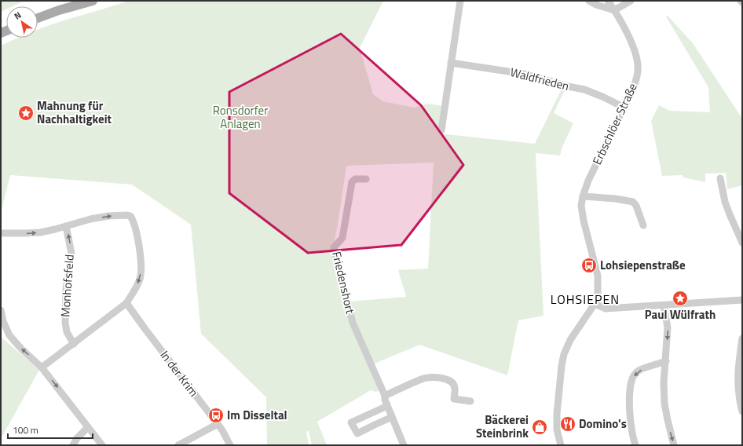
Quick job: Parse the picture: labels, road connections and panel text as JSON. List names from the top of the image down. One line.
{"streets":{"street":["Waldfrieden","Erbschlöer Straße","Friedenshort","Monhofsfeld","In der Krim"]},"crossings":[["Waldfrieden","Erbschlöer Straße"]],"one_way":["Monhofsfeld"],"districts":["LOHSIEPEN"],"parks":["Ronsdorfer Anlagen"],"places":{"place":["Mahnung für Nachhaltigkeit","Paul Wülfrath"],"bus stop":["Lohsiepenstraße","Im Disseltal"],"restaurant":["Domino's"],"shop":["Bäckerei Steinbrink"]},"scale_bar":"100 m","north":"top left"}
